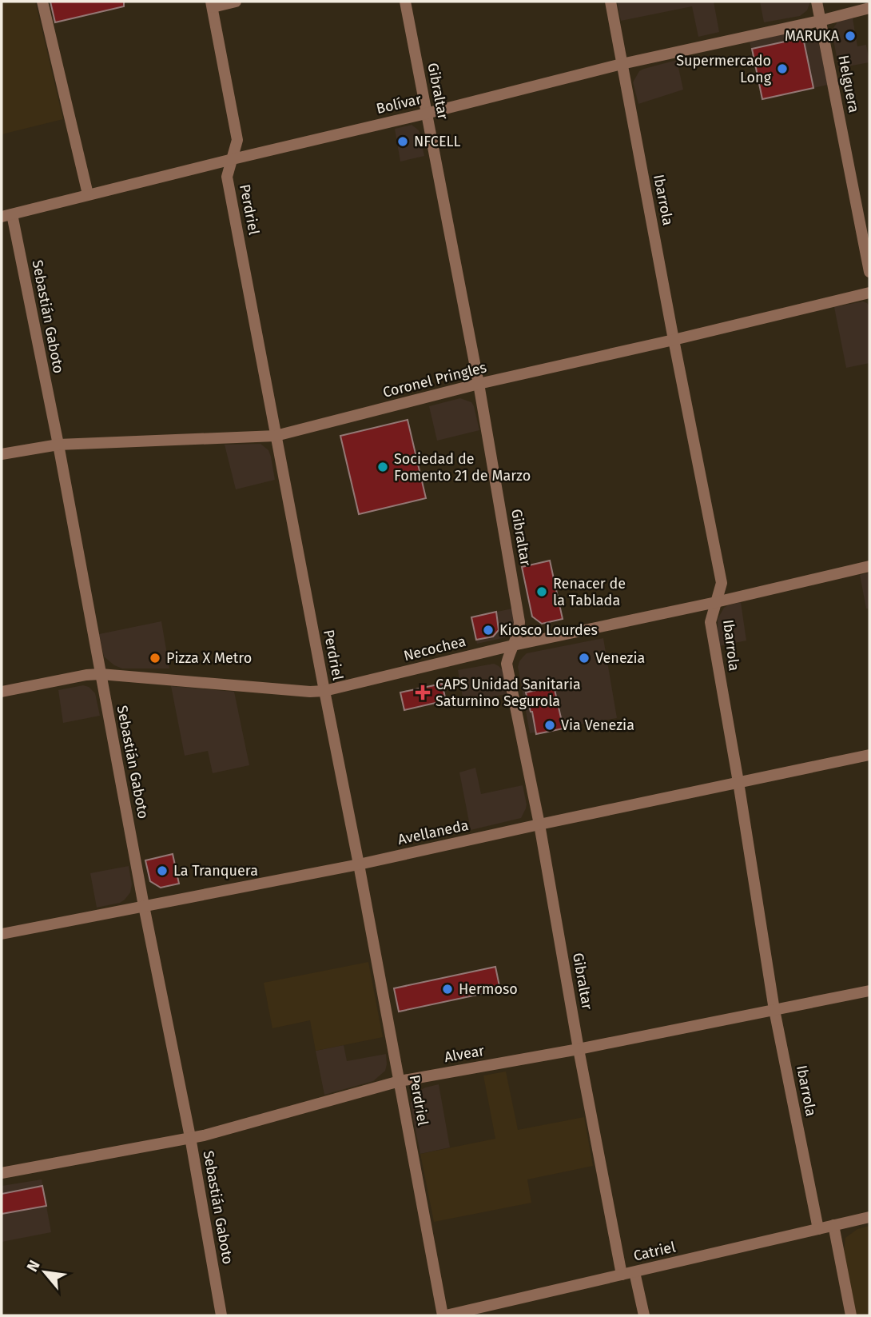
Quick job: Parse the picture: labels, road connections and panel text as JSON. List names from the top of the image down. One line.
{"streets":{"street":["Helguera","Gibraltar","Bolívar","Ibarrola","Perdriel","Sebastián Gaboto","Coronel Pringles","Necochea","Avellaneda","Alvear","Catriel"]},"crossings":[["Helguera","Bolívar"],["Gibraltar","Bolívar"],["Gibraltar","Coronel Pringles"],["Gibraltar","Necochea"],["Gibraltar","Avellaneda"],["Gibraltar","Alvear"],["Gibraltar","Catriel"],["Bolívar","Ibarrola"],["Bolívar","Perdriel"],["Bolívar","Sebastián Gaboto"],["Ibarrola","Coronel Pringles"],["Ibarrola","Necochea"],["Ibarrola","Avellaneda"],["Ibarrola","Alvear"],["Ibarrola","Catriel"],["Perdriel","Coronel Pringles"],["Perdriel","Necochea"],["Perdriel","Avellaneda"],["Perdriel","Alvear"],["Perdriel","Catriel"],["Sebastián Gaboto","Coronel Pringles"],["Sebastián Gaboto","Necochea"],["Sebastián Gaboto","Avellaneda"],["Sebastián Gaboto","Alvear"]],"places":{"other":["MARUKA","Supermercado Long","NFCELL","Sociedad de Fomento 21 de Marzo","Renacer de la Tablada","Kiosco Lourdes","Pizza X Metro","Venezia","Via Venezia","La Tranquera","Hermoso"],"health":["CAPS Unidad Sanitaria Saturnino Segurola"]},"north":"top left"}
